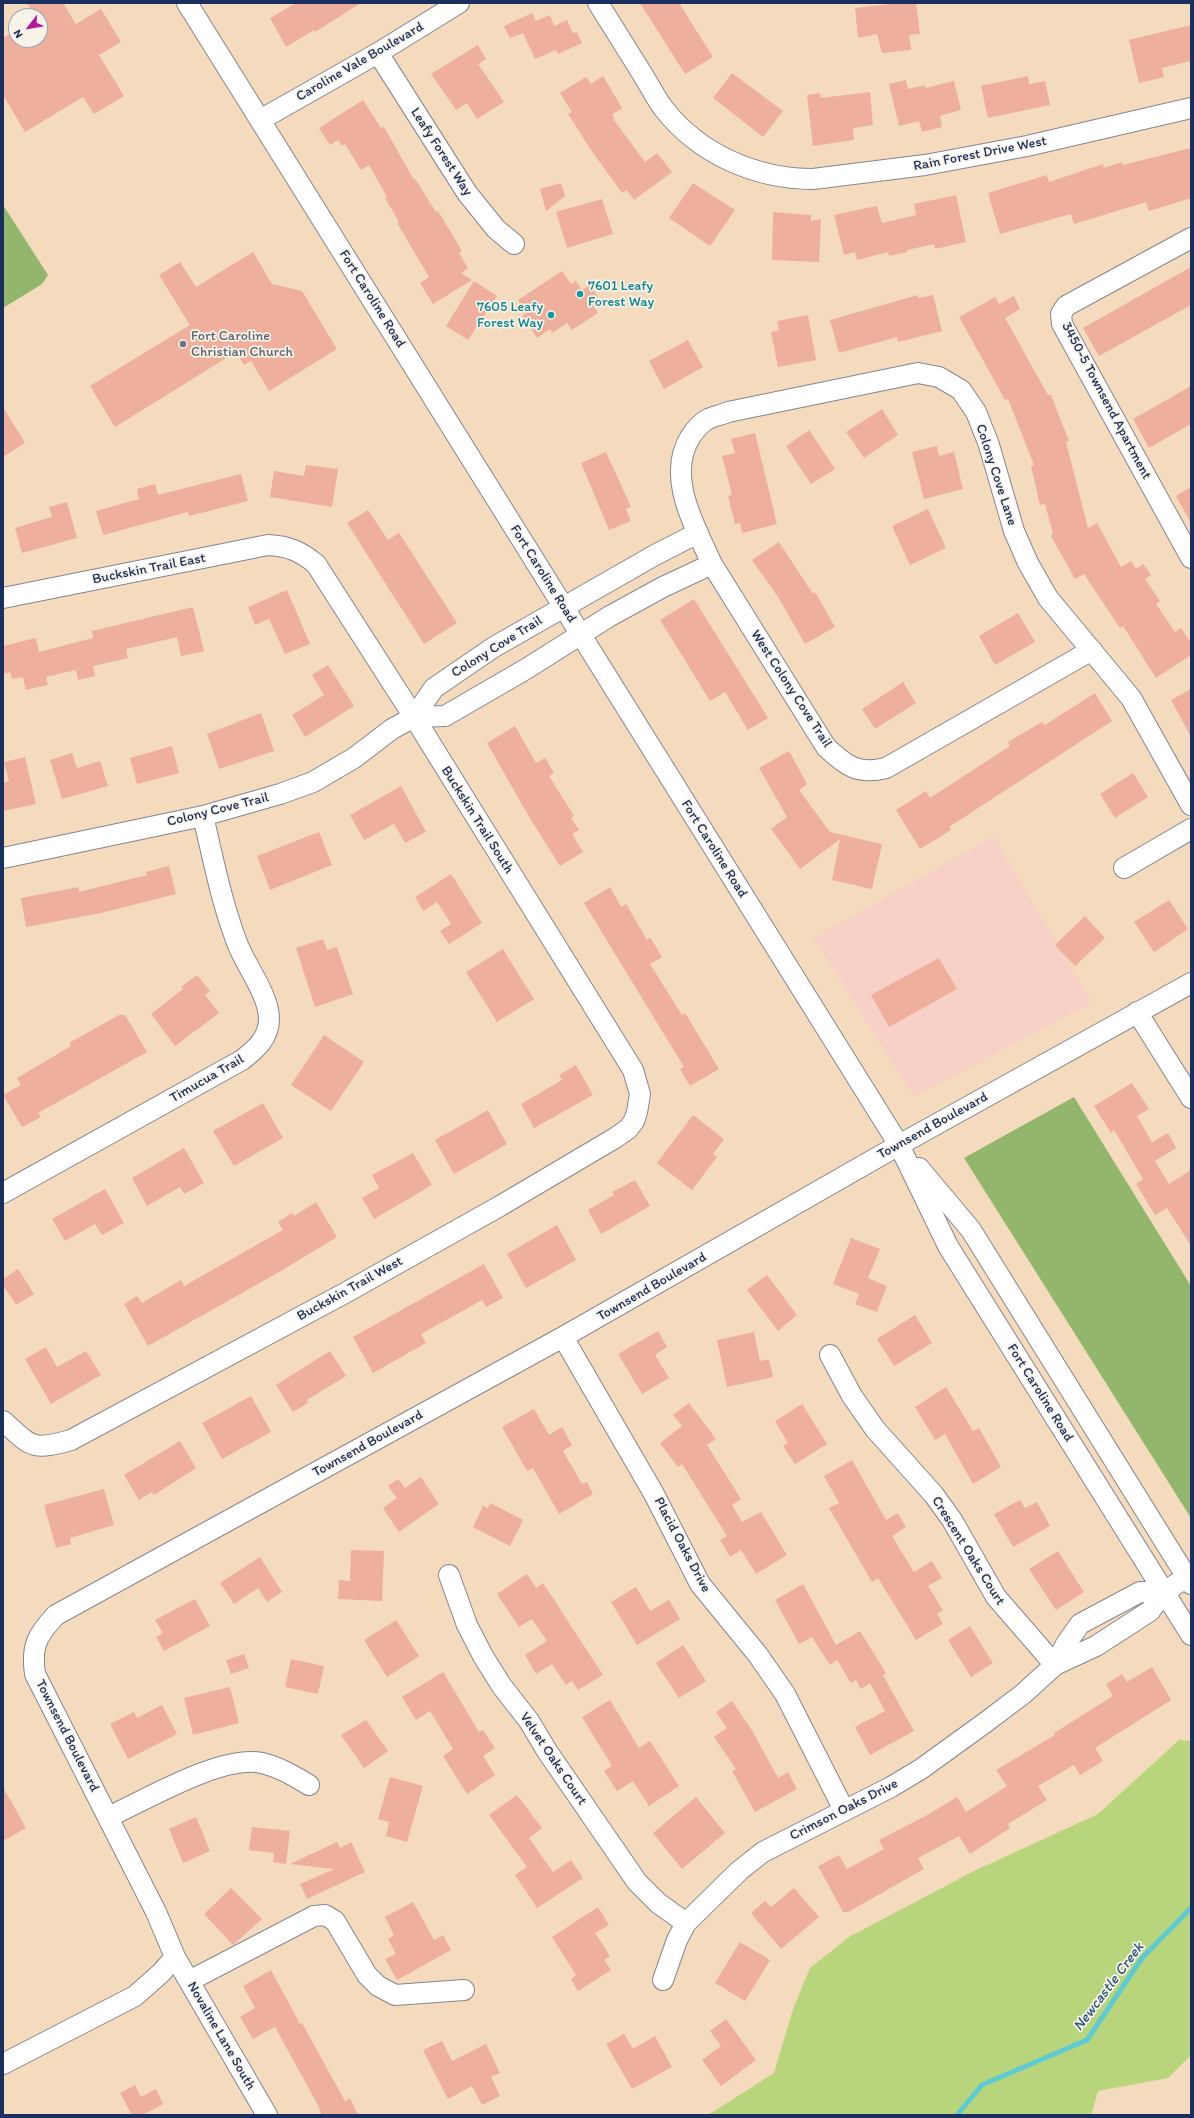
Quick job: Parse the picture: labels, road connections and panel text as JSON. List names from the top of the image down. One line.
{"streets":{"street":["Caroline Vale Boulevard","Leafy Forest Way","Rain Forest Drive West","Fort Caroline Road","3450-5 Townsend Apartment","Colony Cove Lane","Buckskin Trail East","Colony Cove Trail","West Colony Cove Trail","Buckskin Trail South","Timucua Trail","Townsend Boulevard","Buckskin Trail West","Placid Oaks Drive","Crescent Oaks Court","Velvet Oaks Court","Crimson Oaks Drive","Novaline Lane South"]},"crossings":[["Caroline Vale Boulevard","Leafy Forest Way"],["Caroline Vale Boulevard","Fort Caroline Road"],["Fort Caroline Road","Colony Cove Trail"],["Fort Caroline Road","Townsend Boulevard"],["Fort Caroline Road","Crimson Oaks Drive"],["Colony Cove Lane","Colony Cove Trail"],["Colony Cove Lane","West Colony Cove Trail"],["Buckskin Trail East","Buckskin Trail South"],["Colony Cove Trail","West Colony Cove Trail"],["Colony Cove Trail","Buckskin Trail South"],["Colony Cove Trail","Timucua Trail"],["Buckskin Trail South","Buckskin Trail West"],["Townsend Boulevard","Placid Oaks Drive"],["Townsend Boulevard","Novaline Lane South"],["Placid Oaks Drive","Crimson Oaks Drive"],["Crescent Oaks Court","Crimson Oaks Drive"],["Velvet Oaks Court","Crimson Oaks Drive"]],"water":["Newcastle Creek"],"places":["7601 Leafy Forest Way","7605 Leafy Forest Way","Fort Caroline Christian Church"],"north":"bottom left"}
